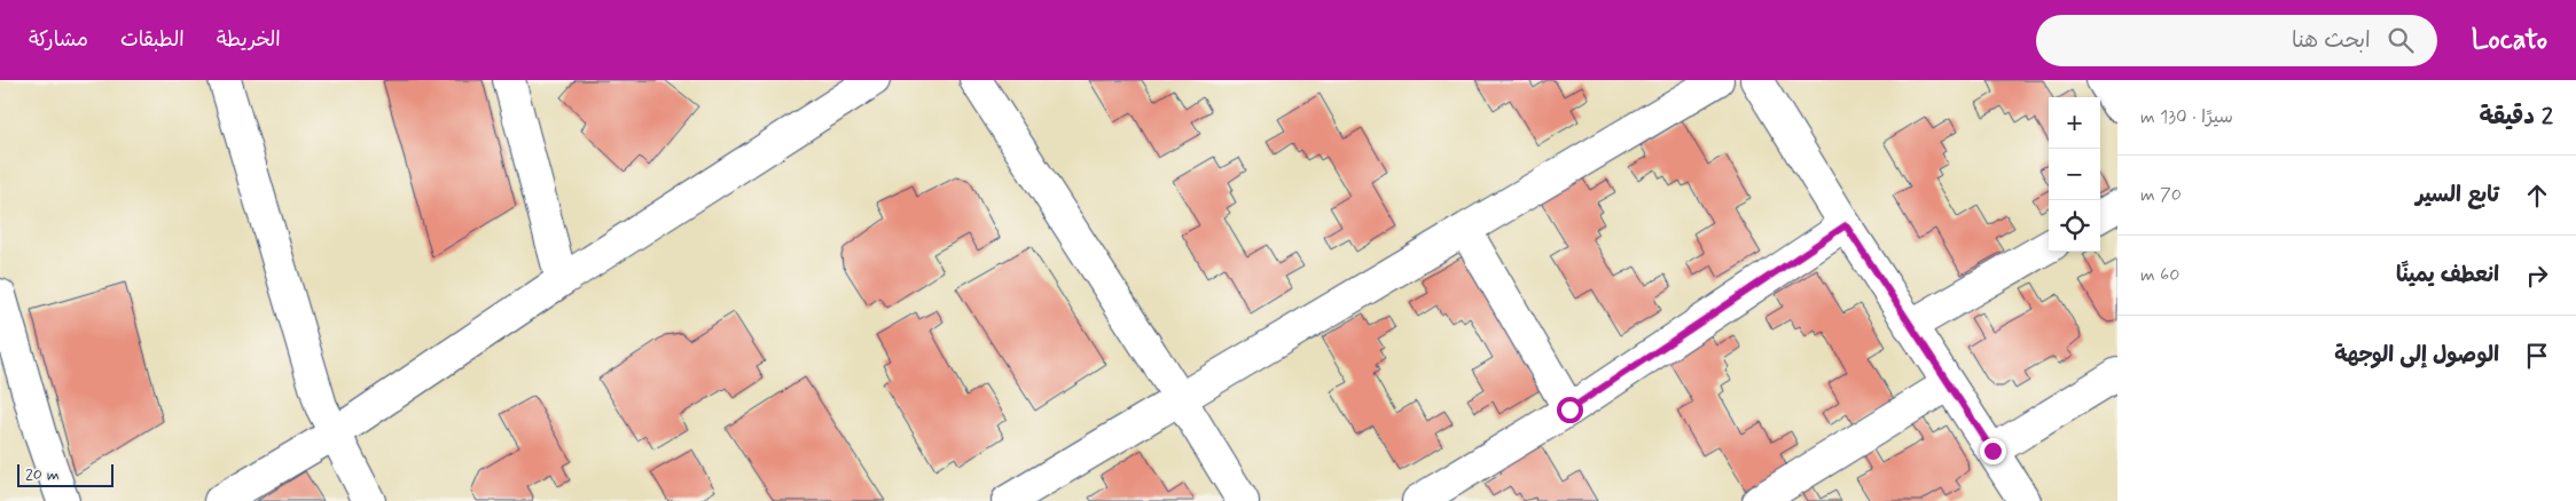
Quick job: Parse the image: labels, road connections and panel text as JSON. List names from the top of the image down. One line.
{"scale_bar":"20 m","page":{"header":"Locato","search":"ابحث هنا","nav":["الخريطة","الطبقات","مشاركة"],"heading":["2 دقيقة","سيرًا · 130 m"],"map_buttons":["+","−"],"list":[["تابع السير","70 m"],["انعطف يمينًا","60 m"],"الوصول إلى الوجهة"],"scale":"20 m"}}
